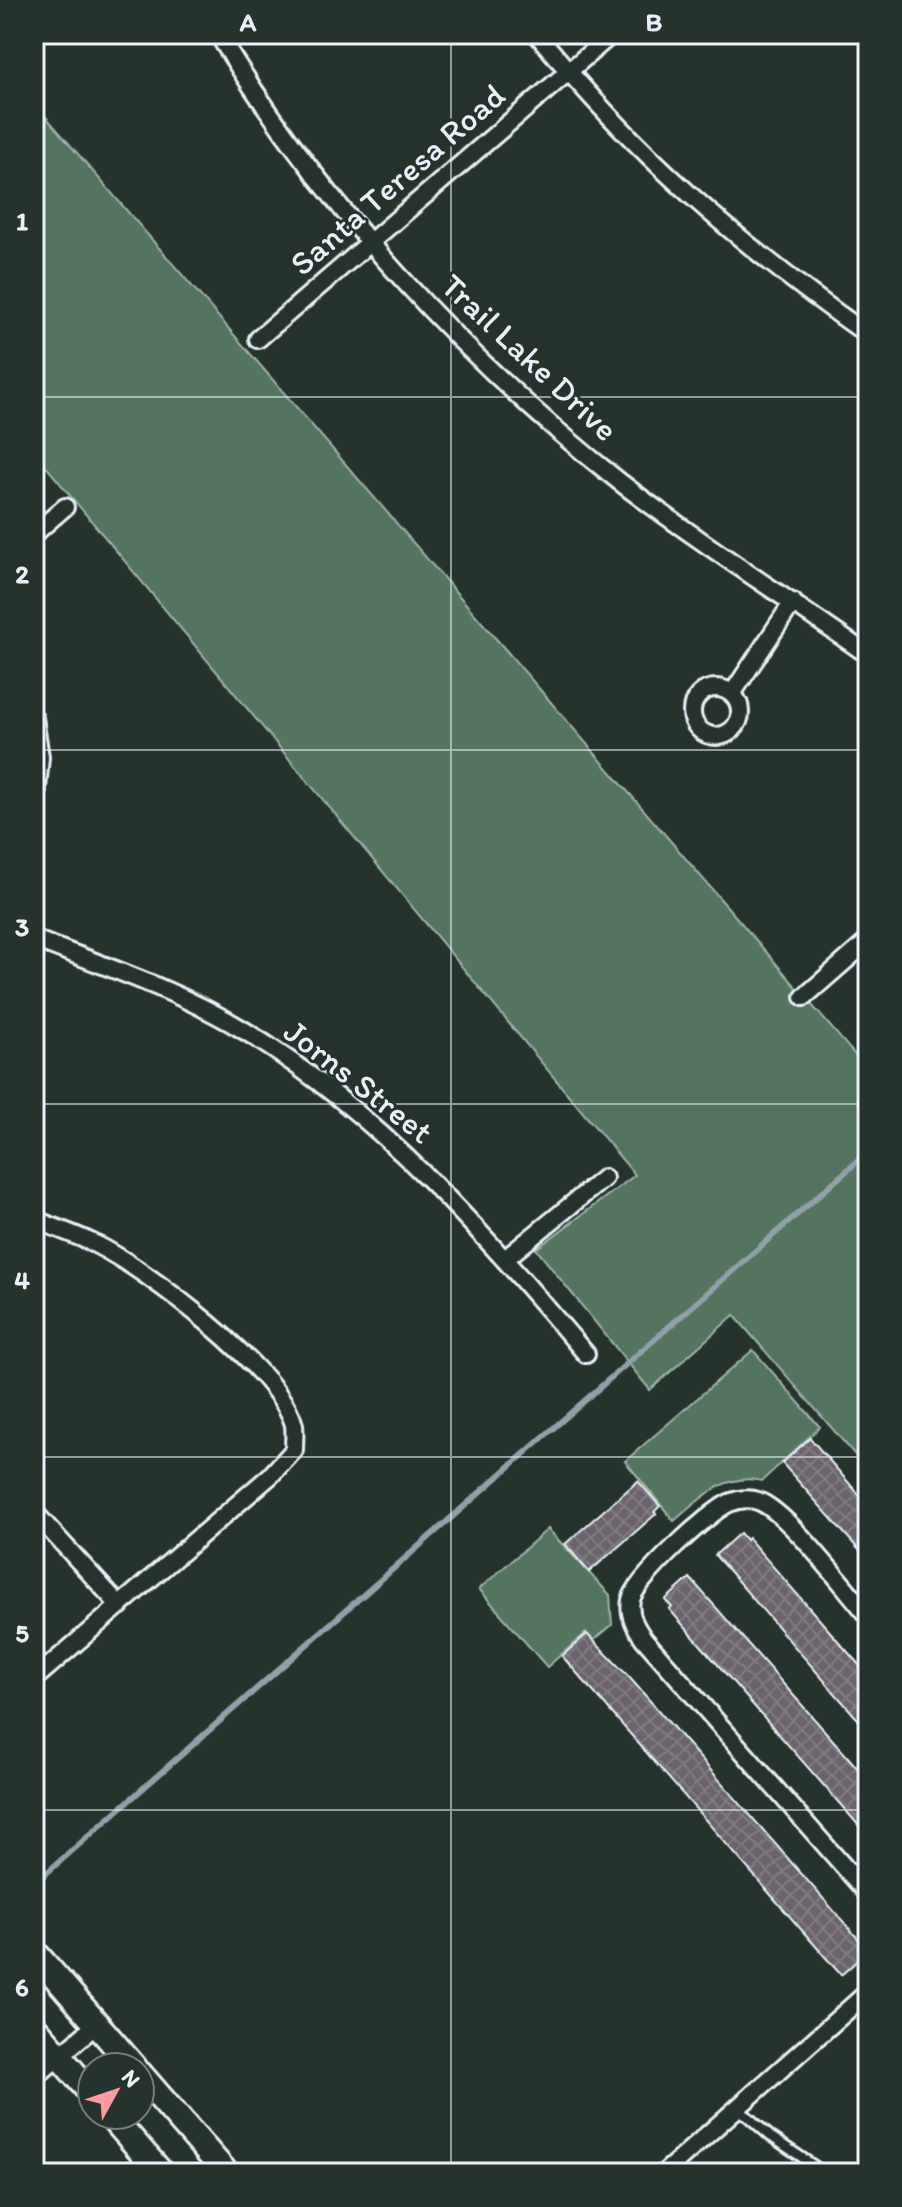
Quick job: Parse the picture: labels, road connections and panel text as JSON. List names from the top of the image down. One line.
{"streets":{"street":["Santa Teresa Road","Trail Lake Drive","Jorns Street"]},"crossings":[["Santa Teresa Road","Trail Lake Drive"]],"north":"top right","grid":{"columns":["A","B"],"rows":["1","2","3","4","5","6"]}}
